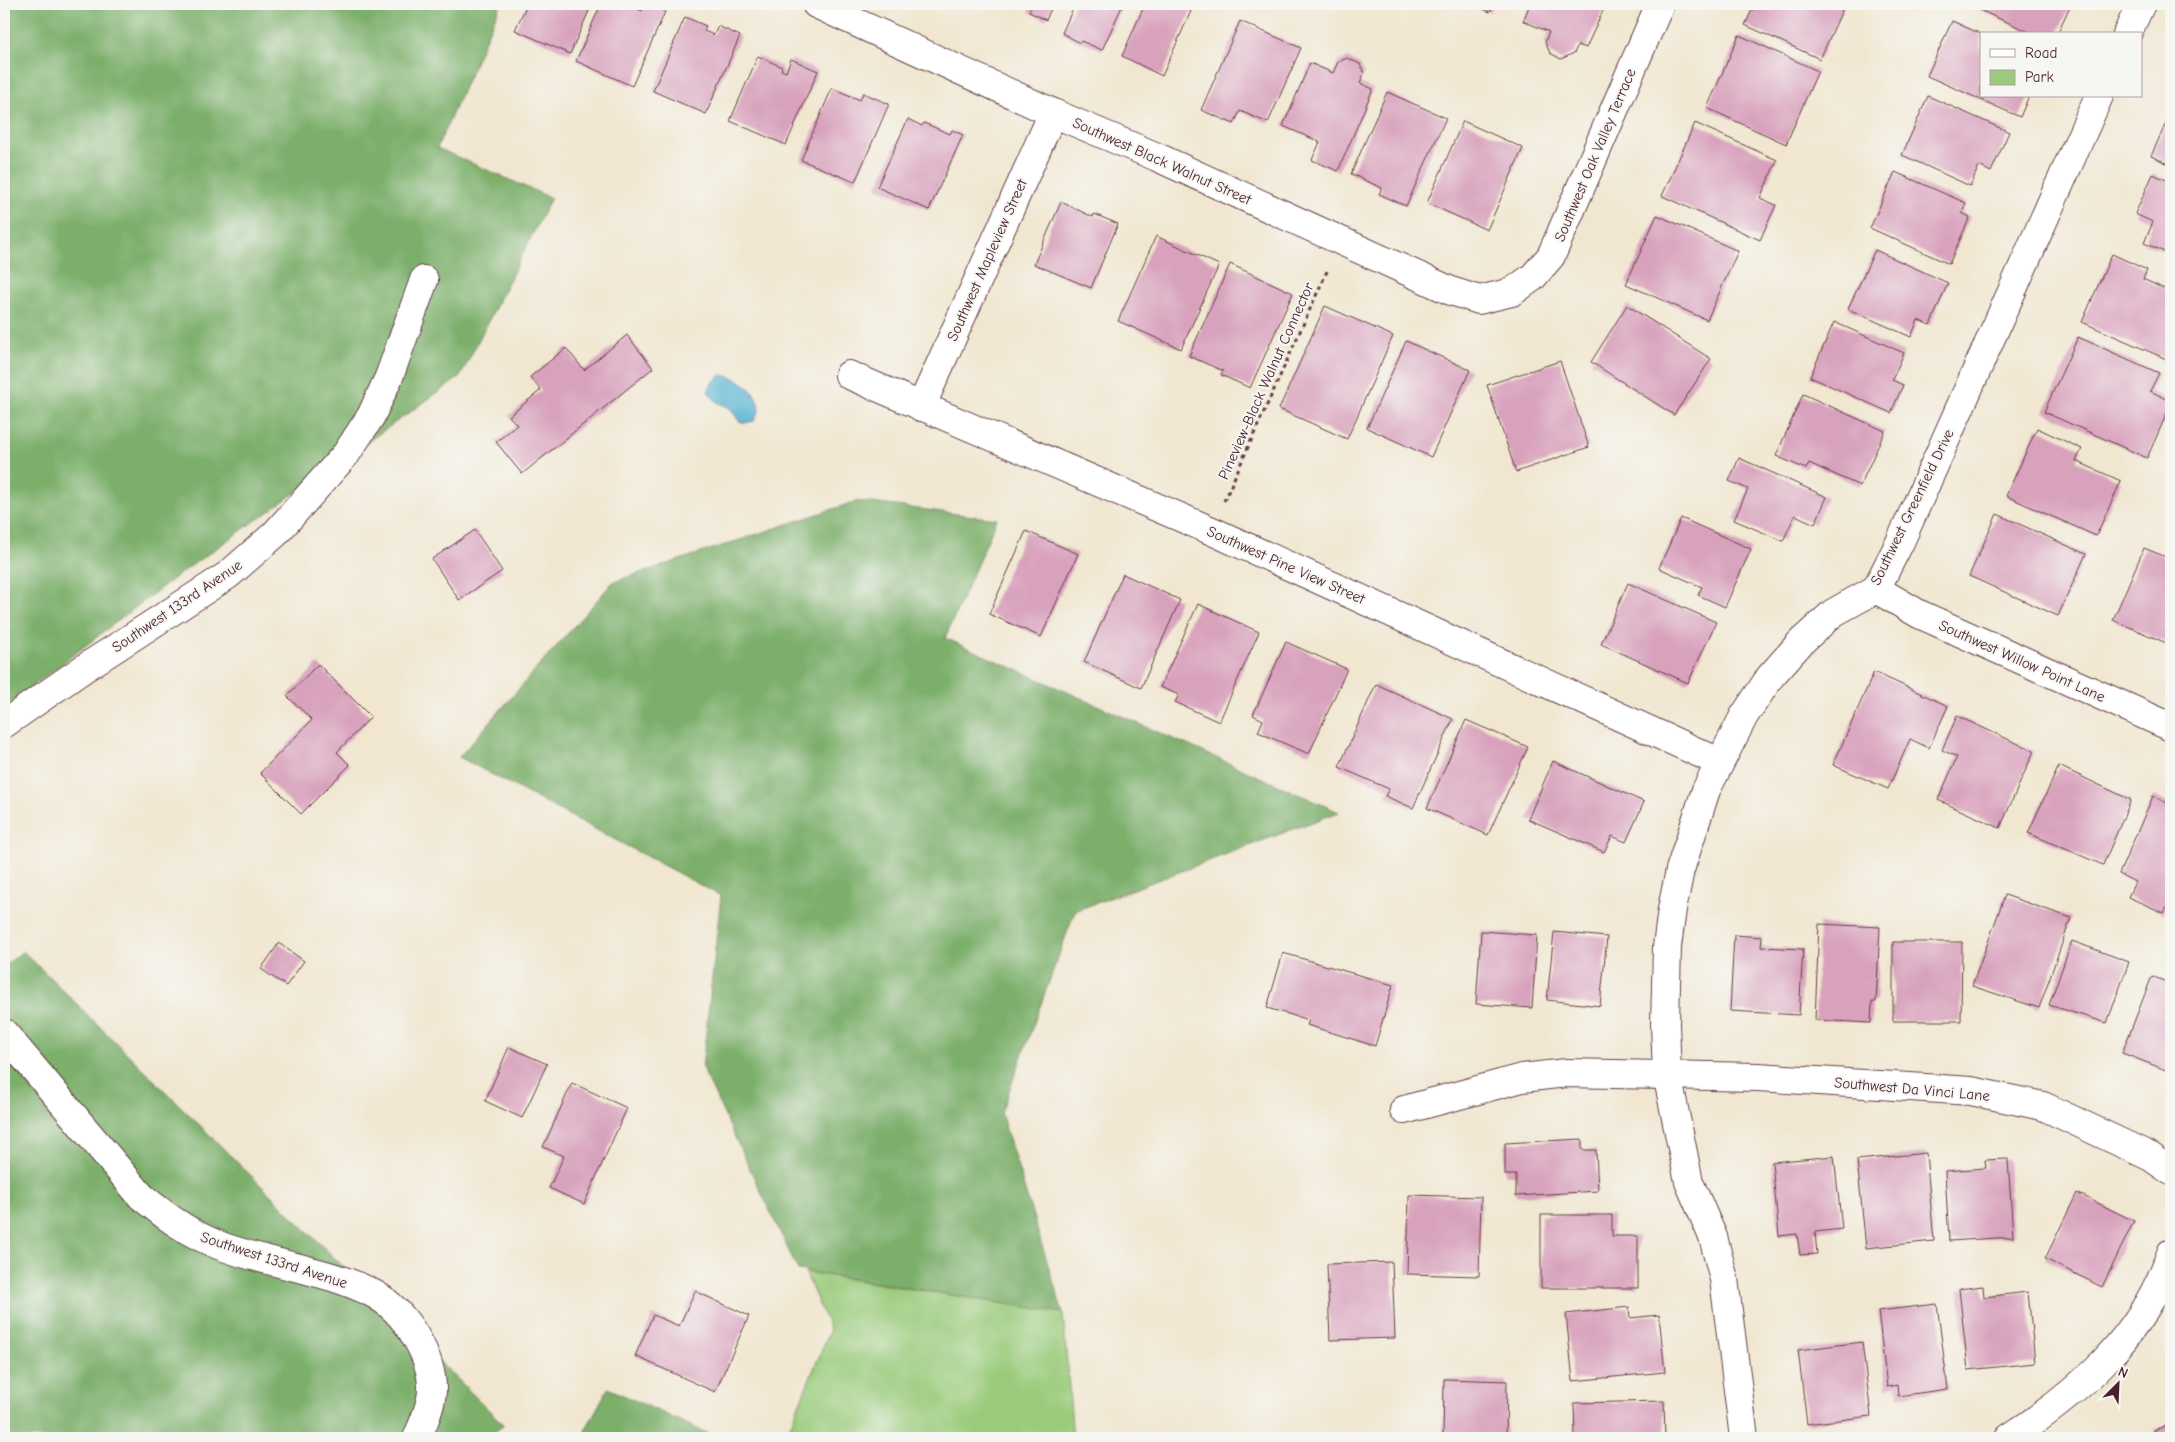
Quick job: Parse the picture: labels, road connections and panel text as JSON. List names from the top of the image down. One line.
{"streets":{"street":["Southwest Oak Valley Terrace","Southwest Black Walnut Street","Southwest Mapleview Street","Southwest Greenfield Drive","Southwest Pine View Street","Southwest 133rd Avenue","Southwest Willow Point Lane","Southwest Da Vinci Lane"],"path":["Pineview-Black Walnut Connector"]},"crossings":[["Southwest Oak Valley Terrace","Southwest Black Walnut Street"],["Southwest Black Walnut Street","Southwest Mapleview Street"],["Southwest Black Walnut Street","Pineview-Black Walnut Connector"],["Southwest Mapleview Street","Southwest Pine View Street"],["Pineview-Black Walnut Connector","Southwest Pine View Street"],["Southwest Greenfield Drive","Southwest Pine View Street"],["Southwest Greenfield Drive","Southwest Willow Point Lane"],["Southwest Greenfield Drive","Southwest Da Vinci Lane"]],"legend":["Road","Park"],"north":"top right"}
